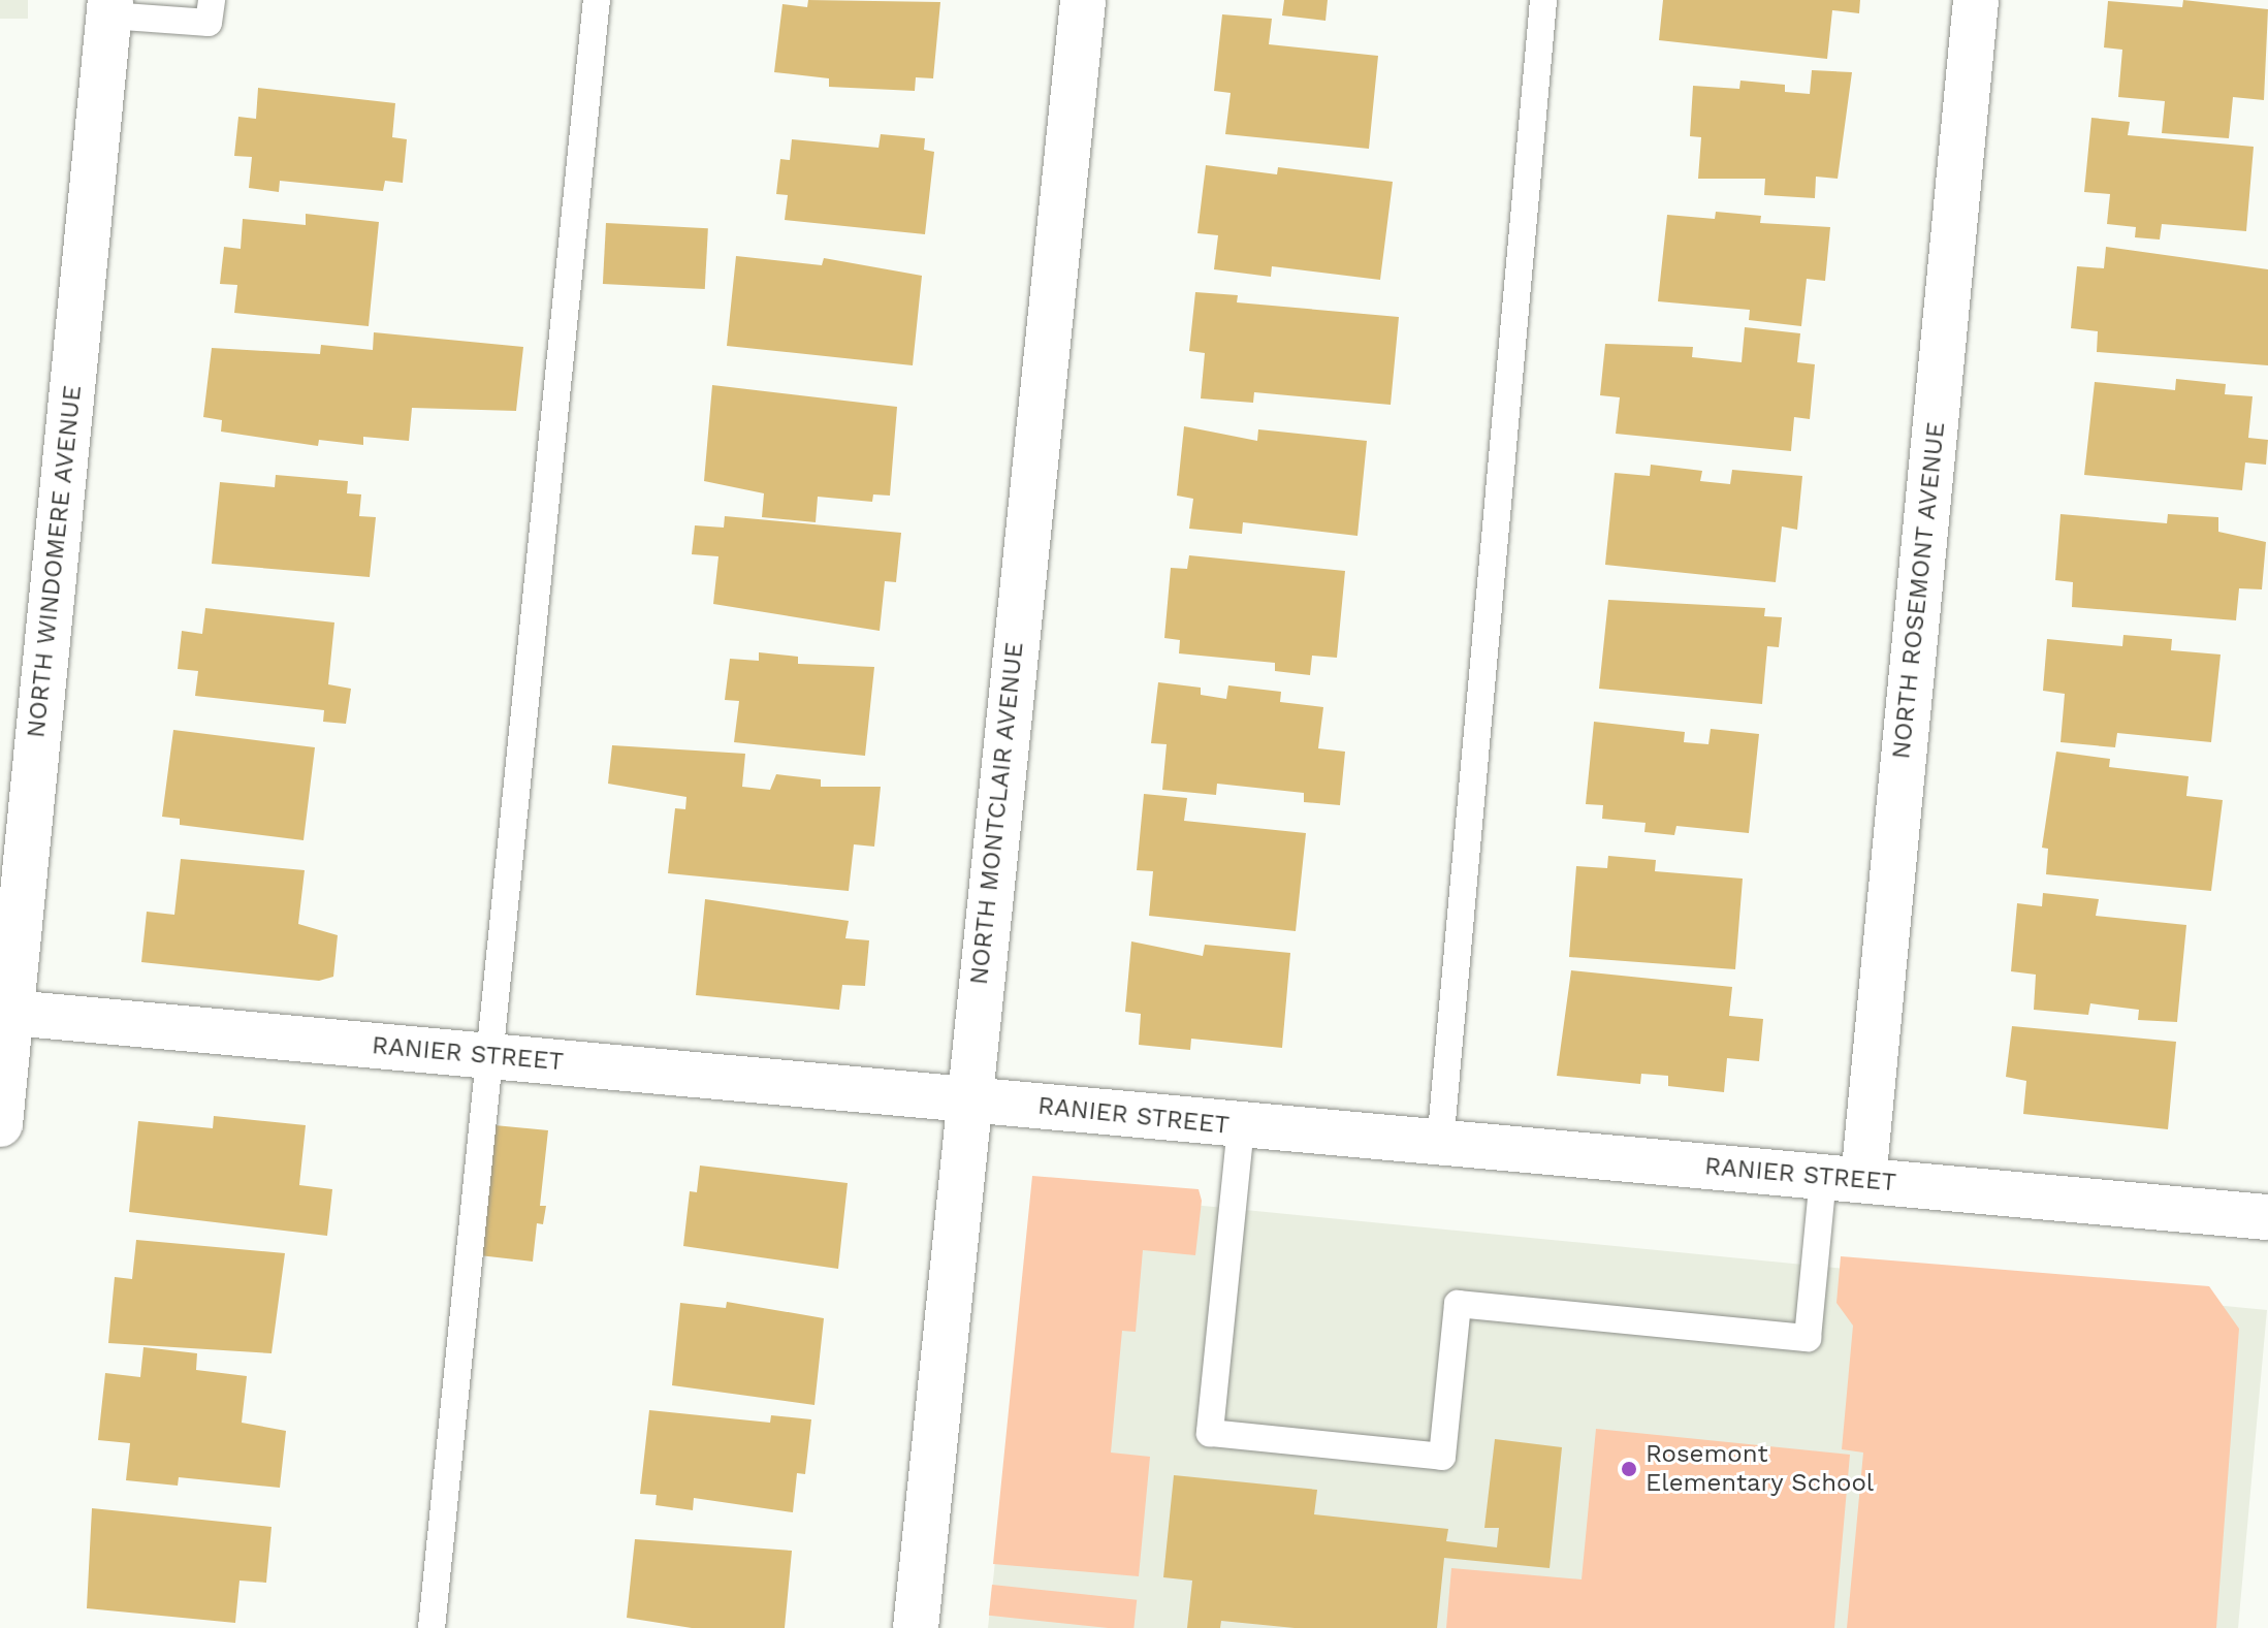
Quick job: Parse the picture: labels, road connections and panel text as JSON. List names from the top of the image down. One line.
{"streets":{"street":["NORTH WINDOMERE AVENUE","NORTH ROSEMONT AVENUE","NORTH MONTCLAIR AVENUE","RANIER STREET"]},"crossings":[["NORTH WINDOMERE AVENUE","RANIER STREET"],["NORTH ROSEMONT AVENUE","RANIER STREET"],["NORTH MONTCLAIR AVENUE","RANIER STREET"]],"places":["Rosemont Elementary School"]}
